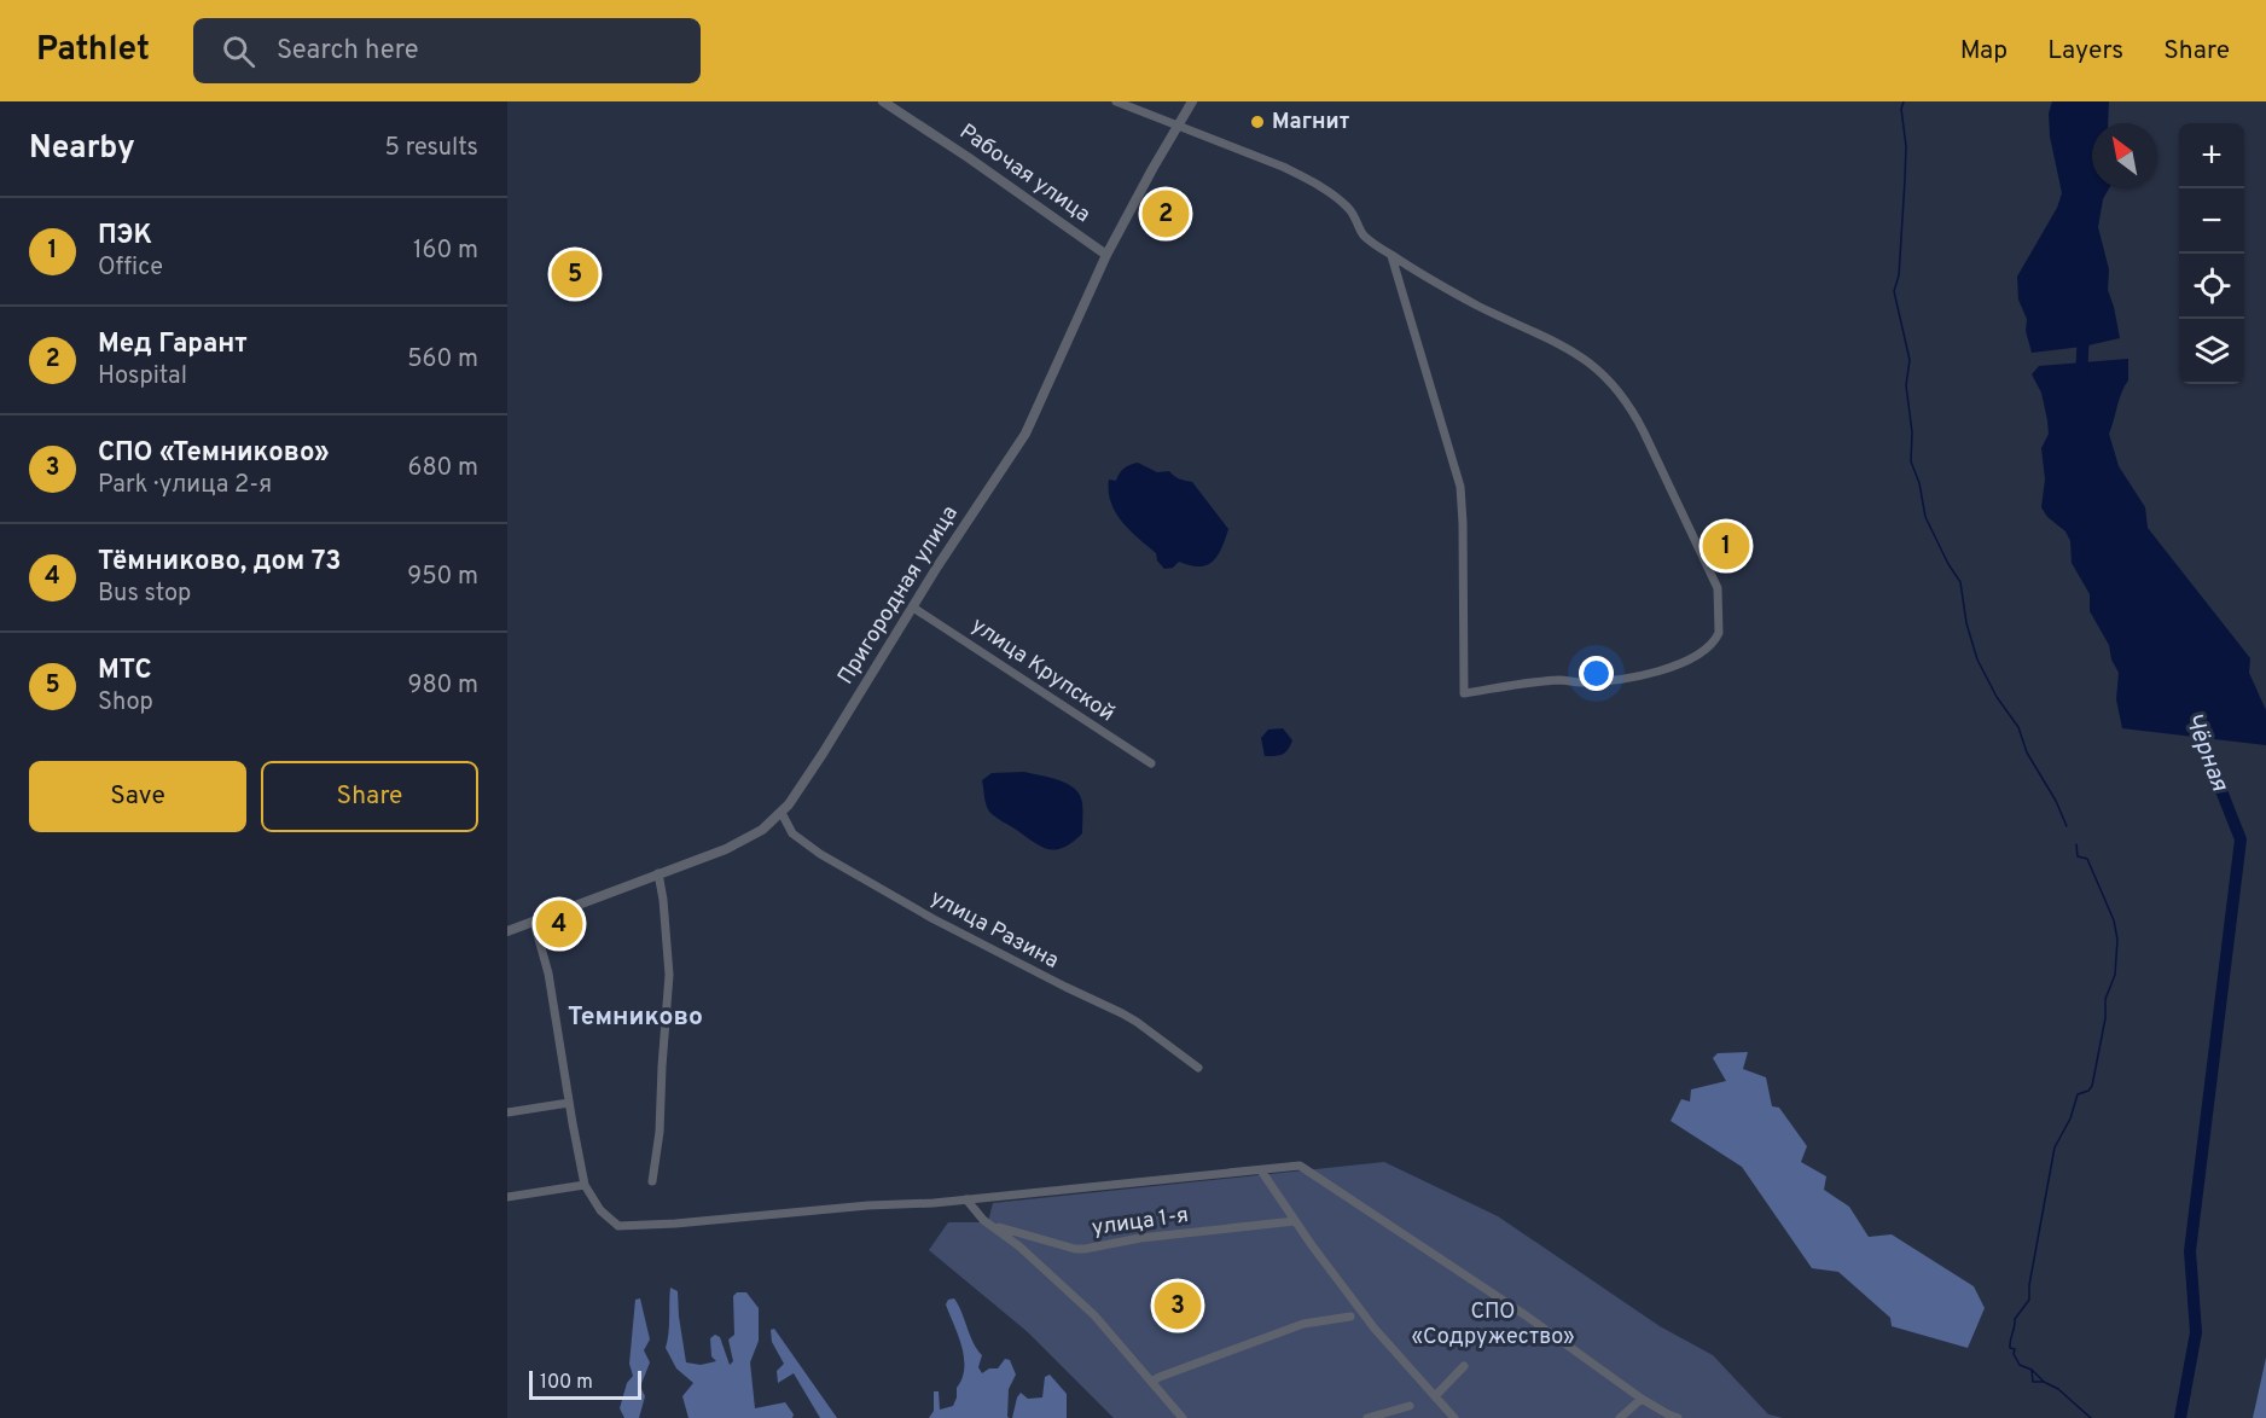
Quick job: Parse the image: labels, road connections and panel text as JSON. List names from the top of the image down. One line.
{"streets":{"street":["Рабочая улица","Пригородная улица","улица Крупской","улица Разина","улица 1-я"]},"crossings":[["Рабочая улица","Пригородная улица"],["Пригородная улица","улица Крупской"],["Пригородная улица","улица Разина"]],"districts":["Темниково"],"water":["Чёрная"],"parks":["СПО «Содружество»"],"places":["Магнит"],"scale_bar":"100 m","north":"top left","page":{"header":"Pathlet","search":"Search here","nav":["Map","Layers","Share"],"heading":["Nearby","5 results"],"map_buttons":["+","−"],"pins":["2","5","1","4","3"],"list":[{"mark":"1","name":"ПЭК","note":"Office","value":"160 m"},{"mark":"2","name":"Мед Гарант","note":"Hospital","value":"560 m"},{"mark":"3","name":"СПО «Темниково»","note":"Park · улица 2-я","value":"680 m"},{"mark":"4","name":"Тёмниково, дом 73","note":"Bus stop","value":"950 m"},{"mark":"5","name":"МТС","note":"Shop","value":"980 m"}],"buttons":["Save","Share"],"scale":"100 m"}}
